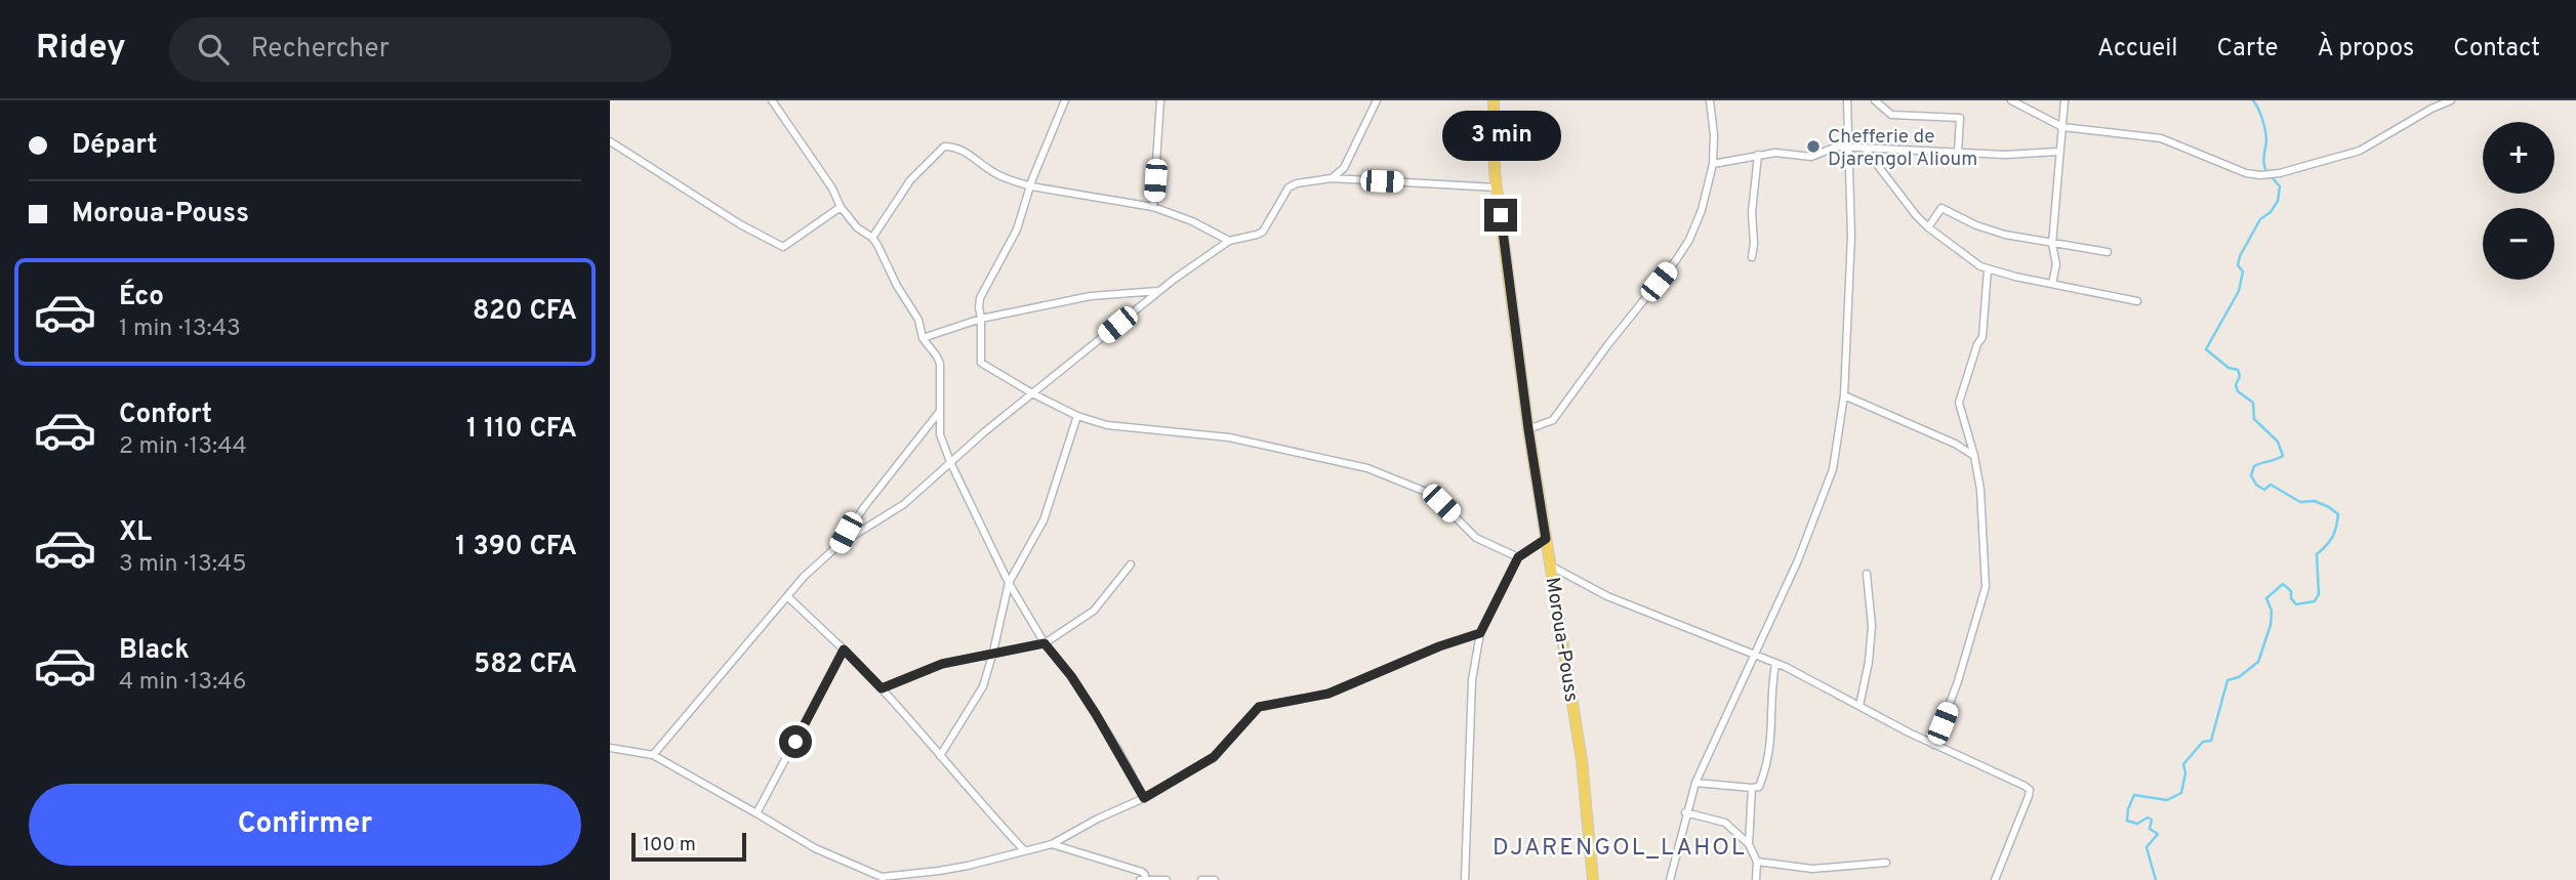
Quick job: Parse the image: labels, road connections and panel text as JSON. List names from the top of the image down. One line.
{"streets":{"main road":["Moroua-Pouss"]},"districts":["DJARENGOL_LAHOL"],"places":["Chefferie de Djarengol Alioum"],"scale_bar":"100 m","page":{"header":"Ridey","search":"Rechercher","nav":["Accueil","Carte","À propos","Contact"],"banner":["Départ","Moroua-Pouss"],"bubble":"3 min","map_buttons":["+","−"],"list":[{"name":"Éco","note":"1 min · 13:43","value":"820 CFA"},{"name":"Confort","note":"2 min · 13:44","value":"1 110 CFA"},{"name":"XL","note":"3 min · 13:45","value":"1 390 CFA"},{"name":"Black","note":"4 min · 13:46","value":"582 CFA"}],"buttons":"Confirmer","scale":"100 m"}}
